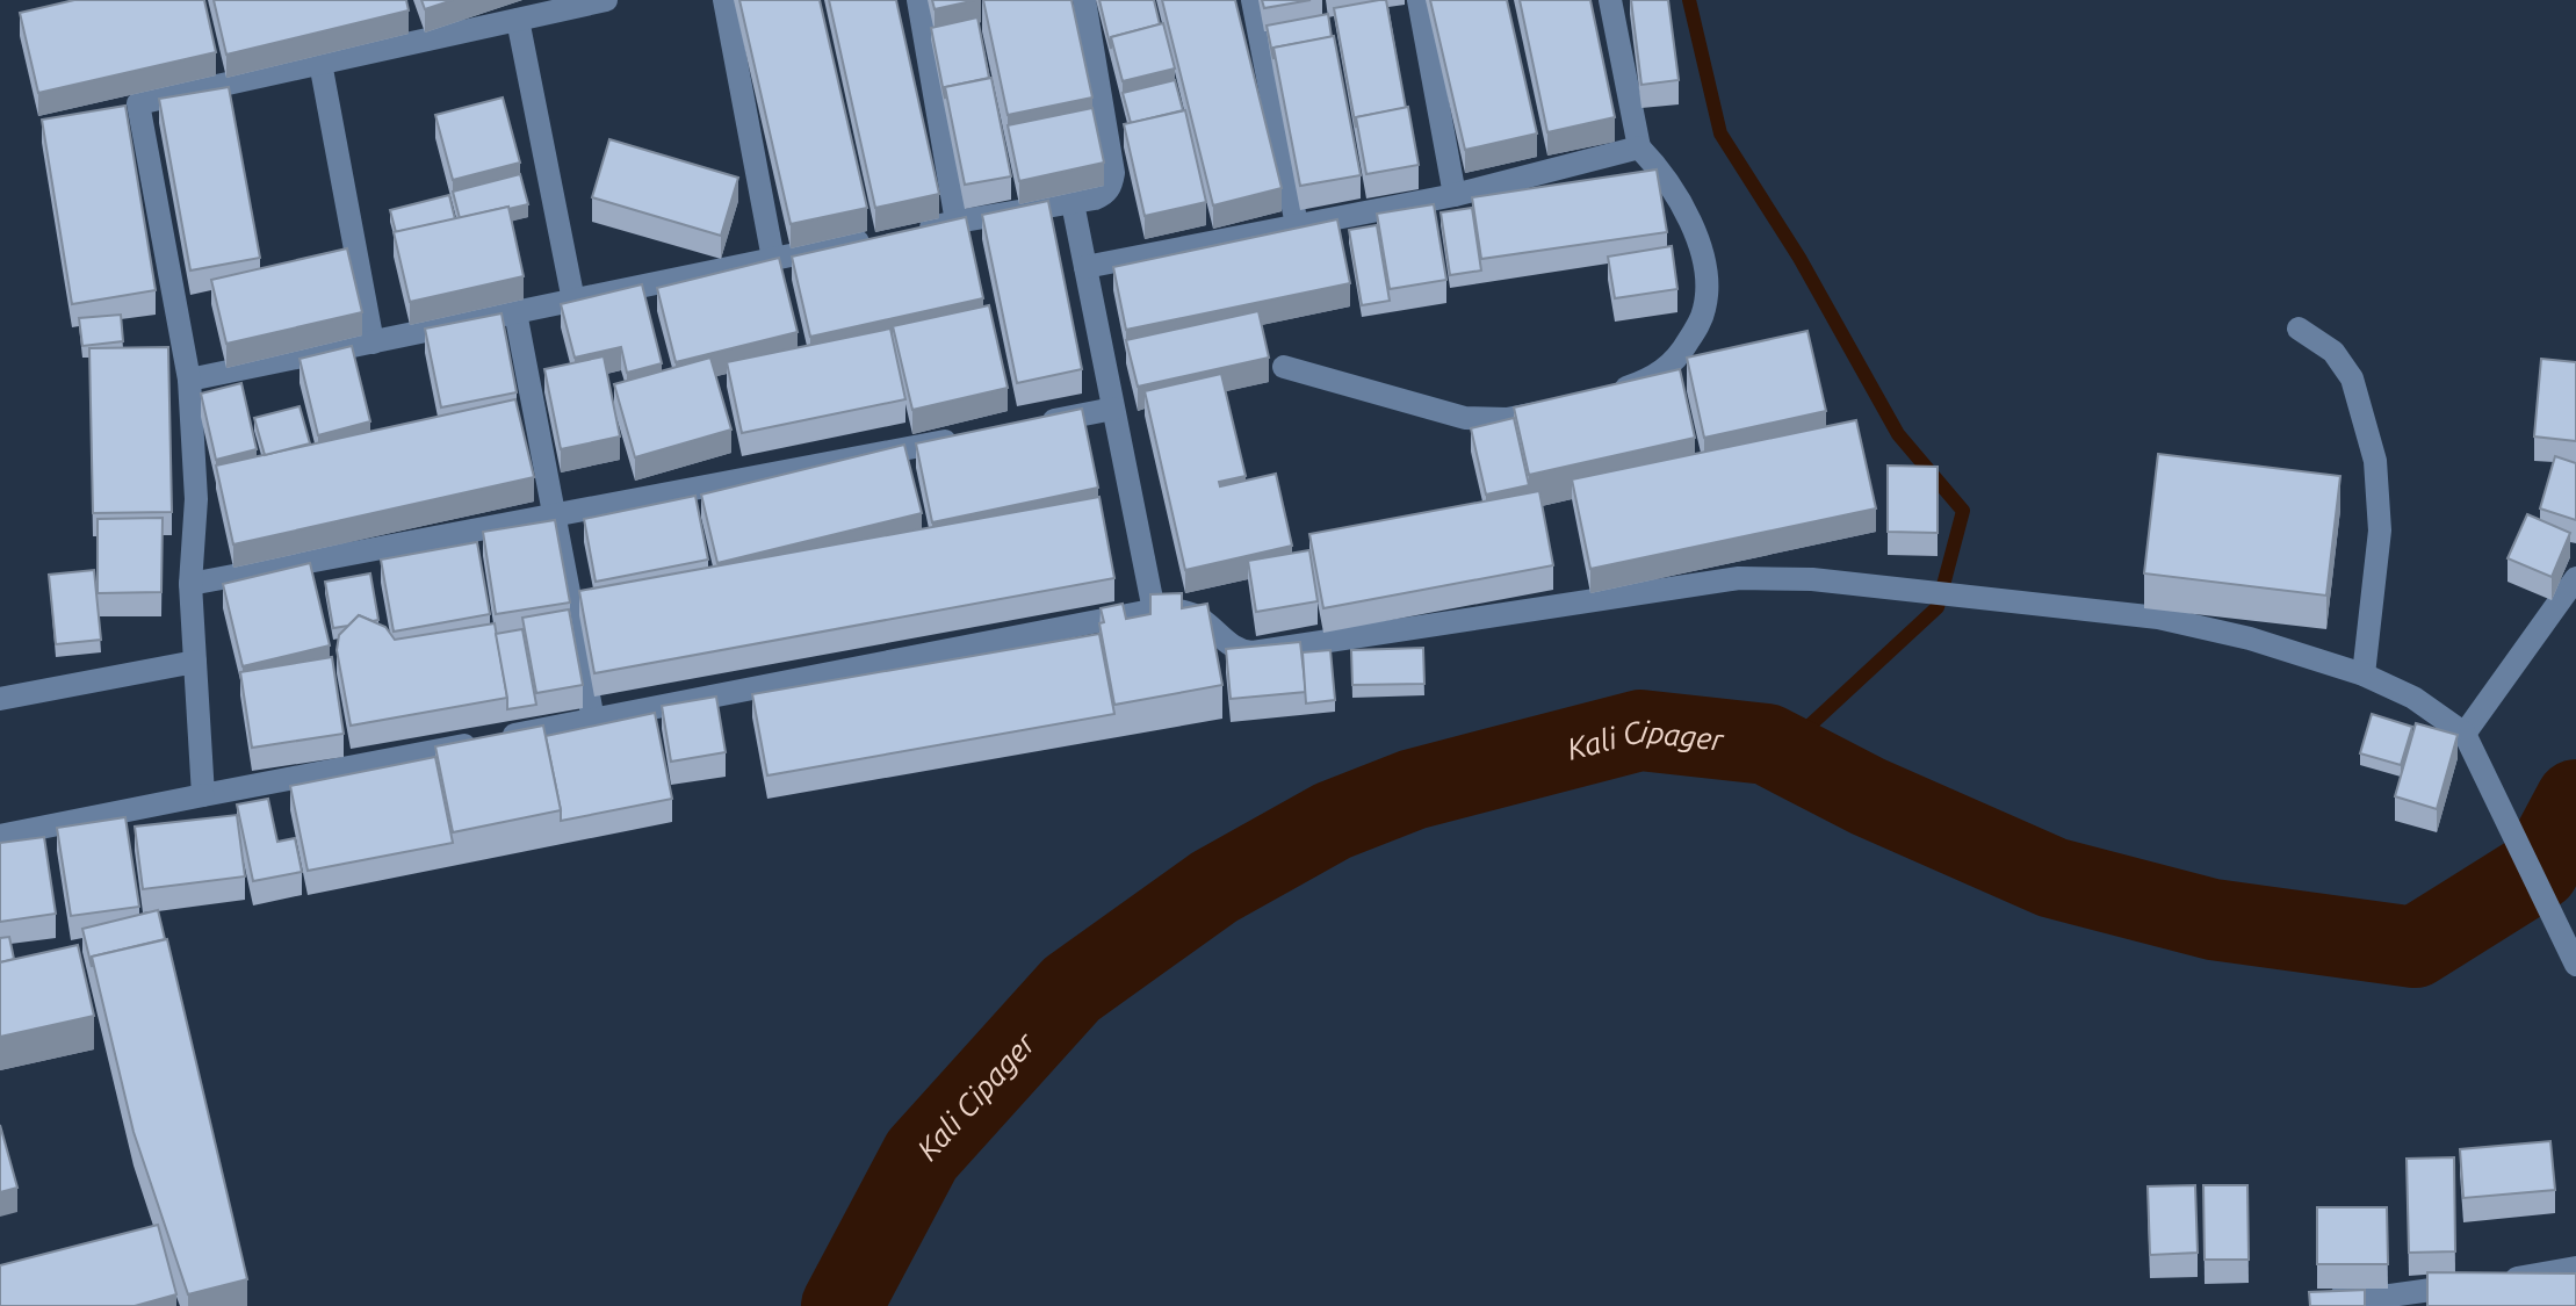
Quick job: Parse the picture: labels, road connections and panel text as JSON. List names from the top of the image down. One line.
{"water":["Kali Cipager"]}
